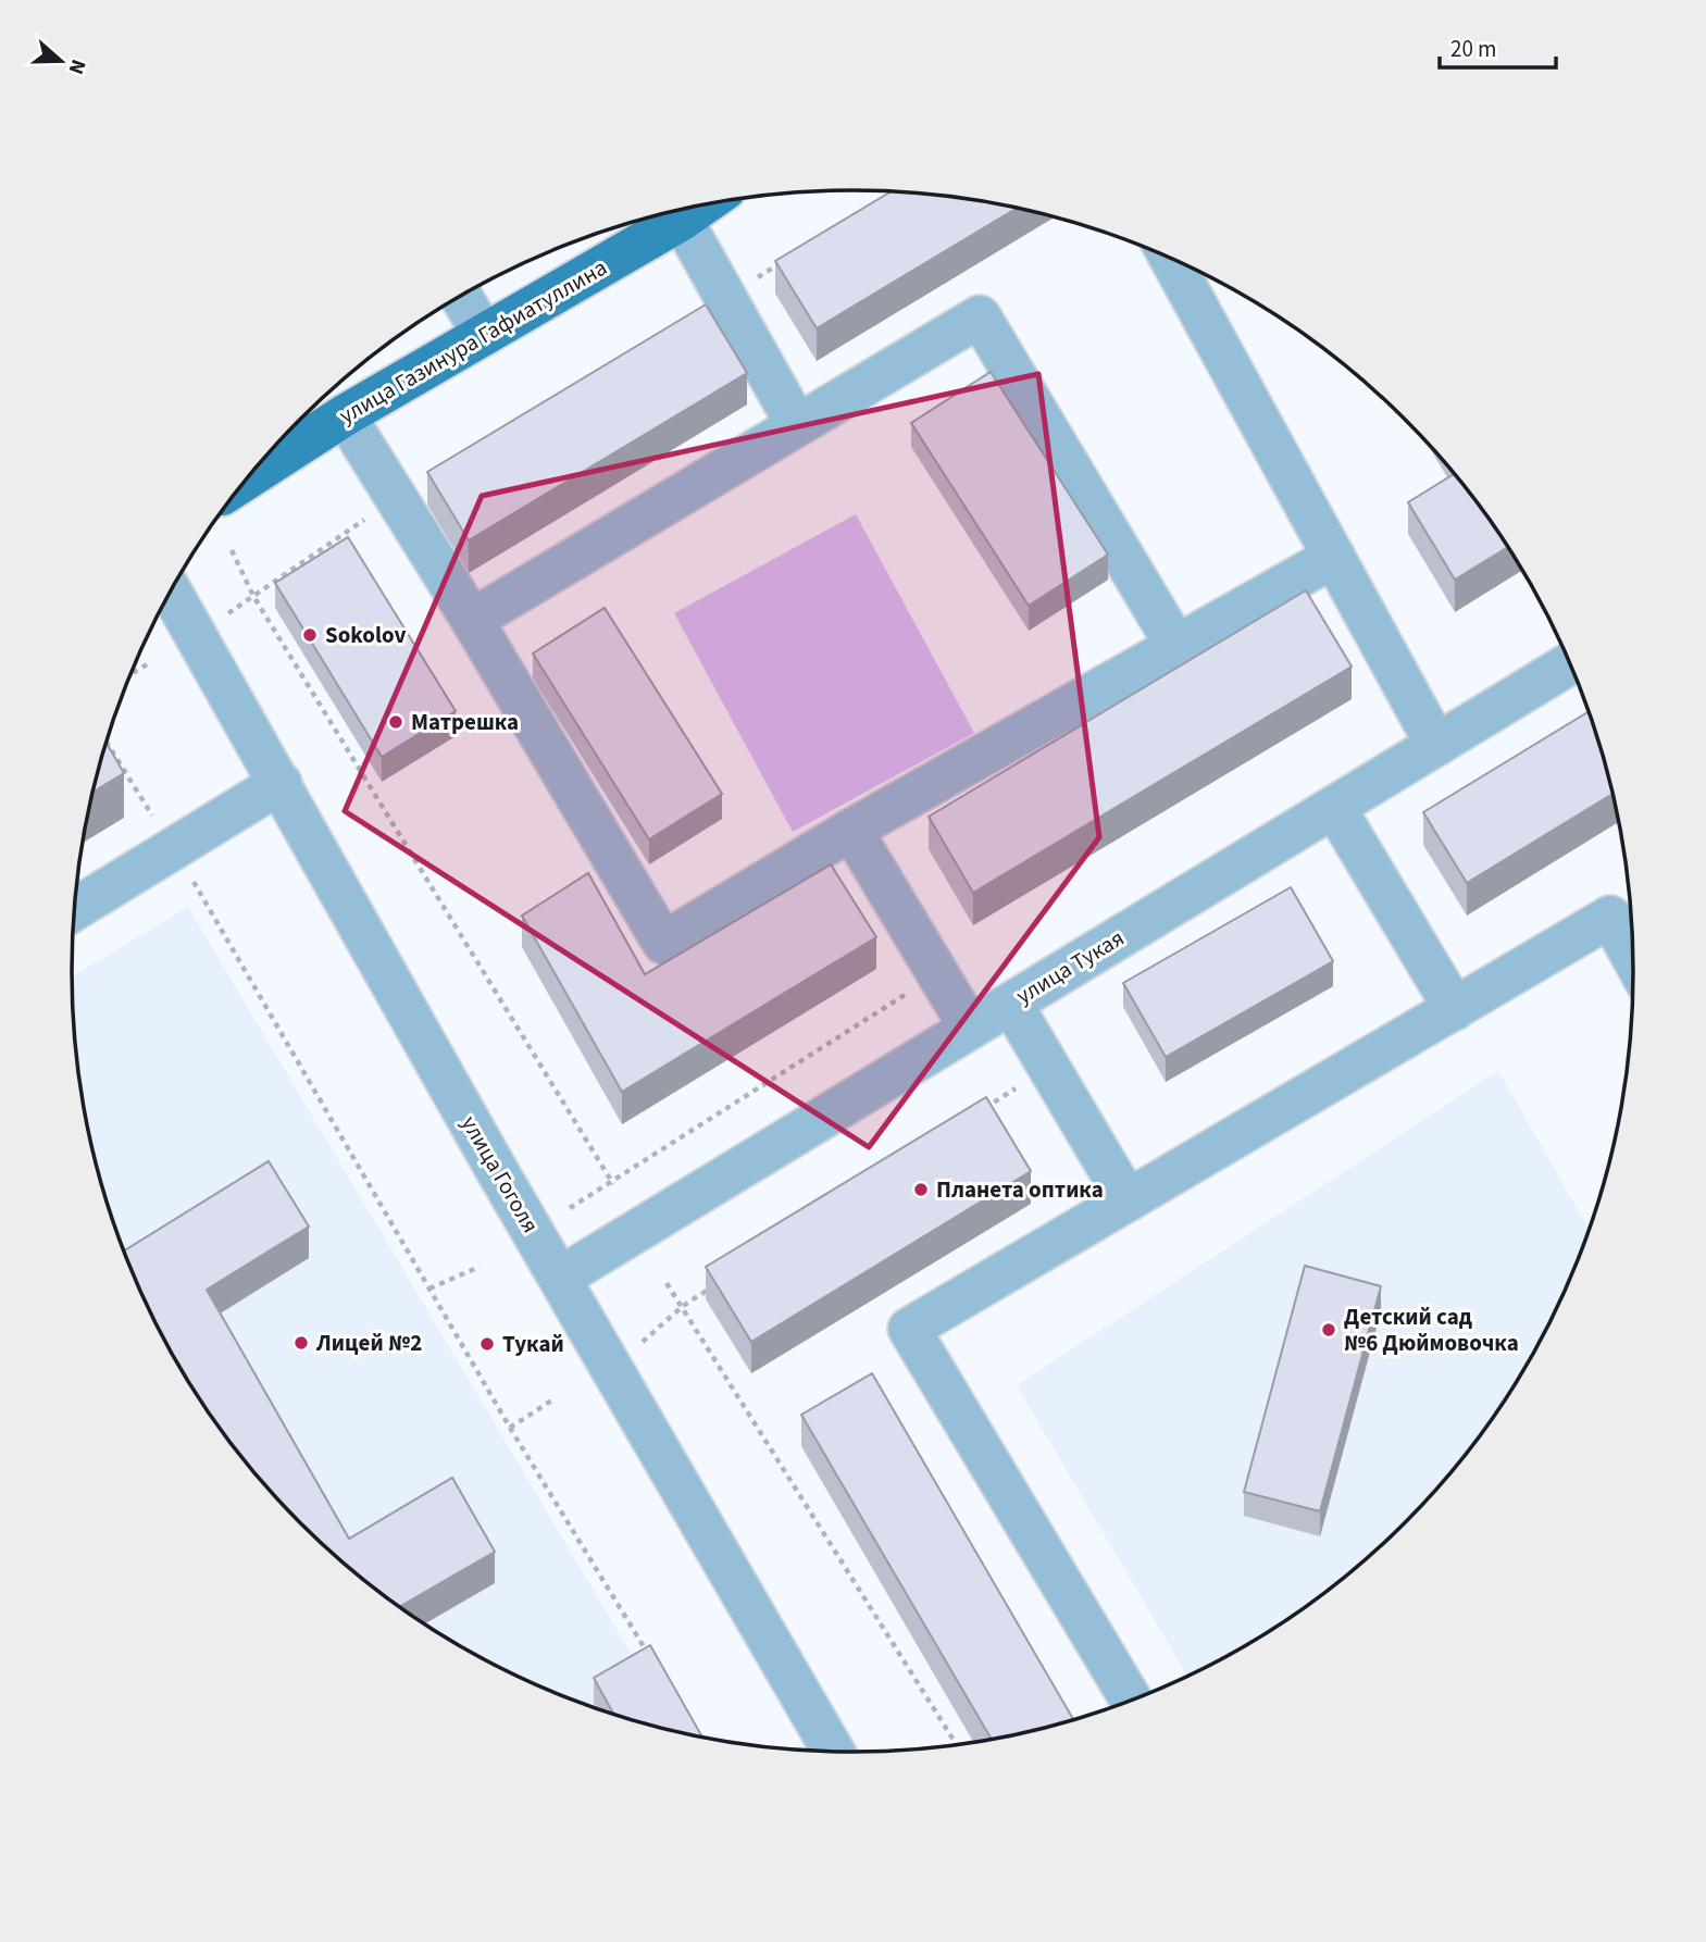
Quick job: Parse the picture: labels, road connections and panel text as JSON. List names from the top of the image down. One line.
{"streets":{"main road":["улица Газинура Гафиатуллина"],"street":["улица Тукая","улица Гоголя"]},"crossings":[["улица Тукая","улица Гоголя"]],"places":["Sokolov","Матрешка","Планета оптика","Детский сад №6 Дюймовочка","Лицей №2","Тукай"],"scale_bar":"20 m","north":"right"}
